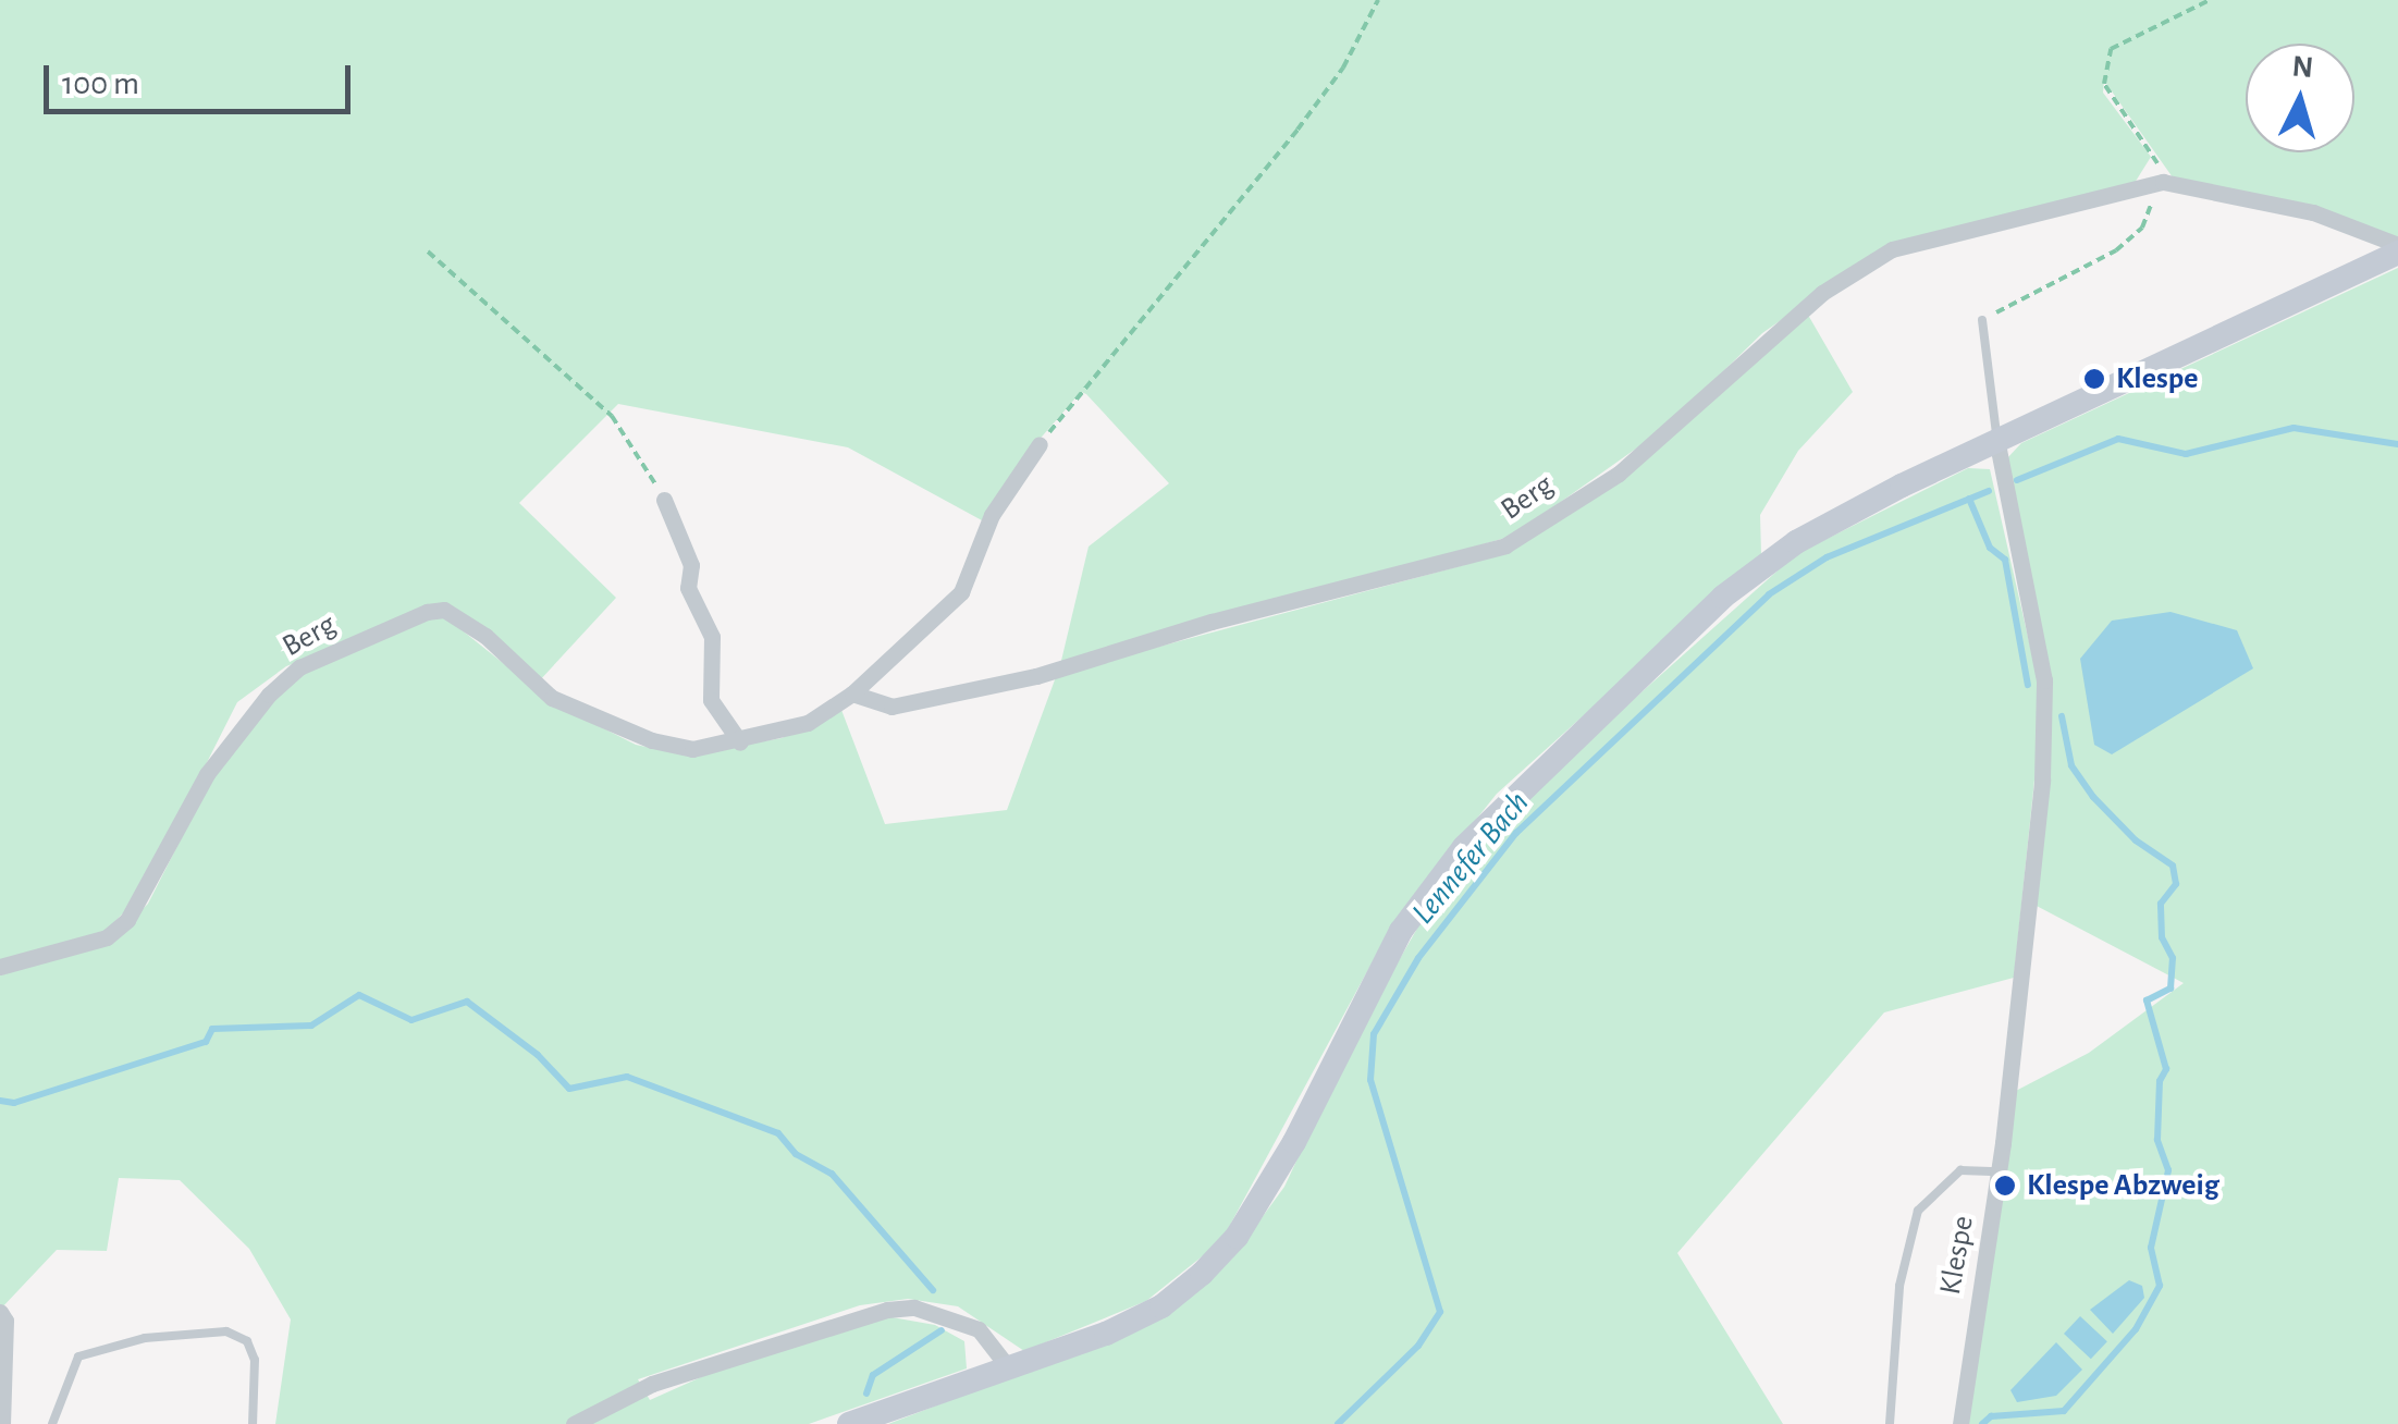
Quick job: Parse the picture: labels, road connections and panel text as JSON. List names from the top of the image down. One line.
{"streets":{"street":["Berg","Klespe"]},"water":["Lennefer Bach"],"places":["Klespe","Klespe Abzweig"],"scale_bar":"100 m","north":"top"}
